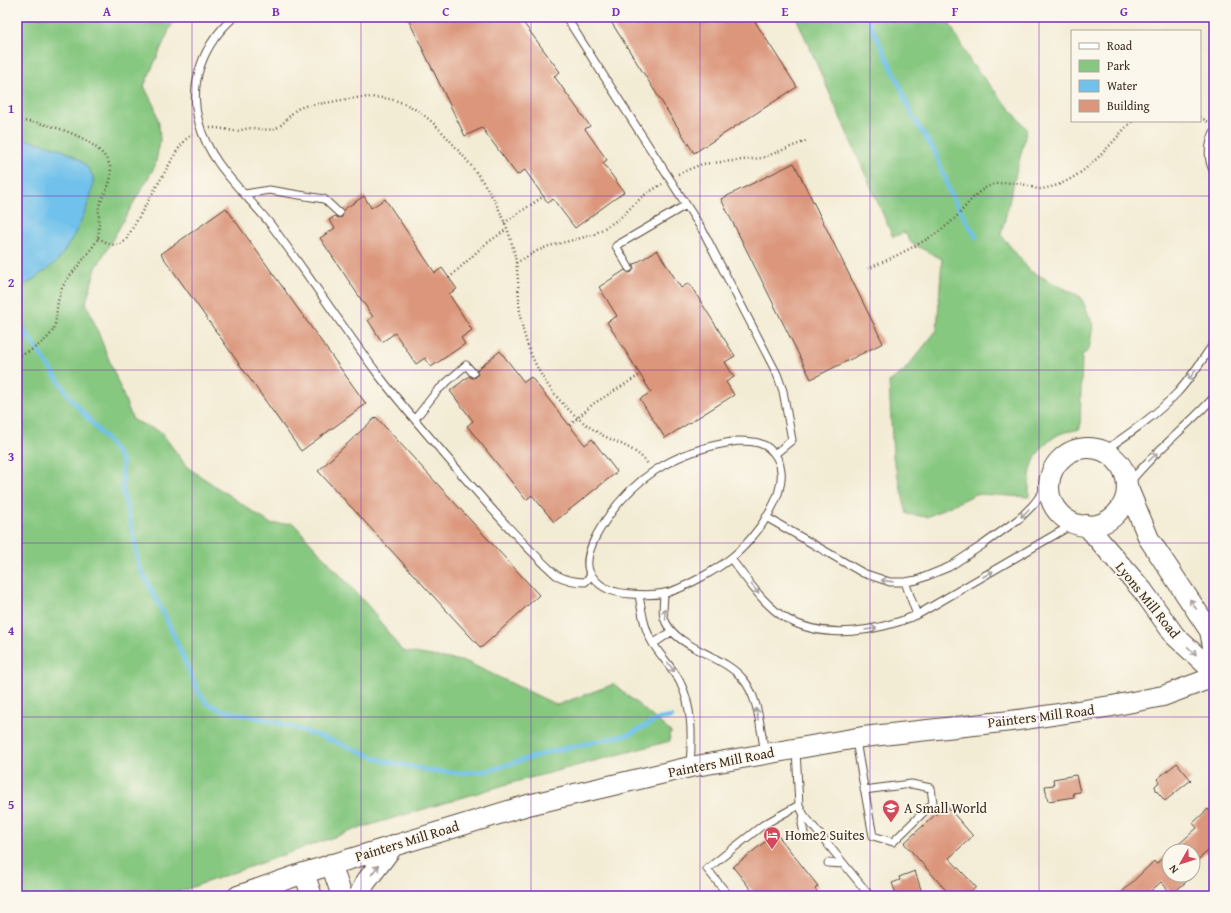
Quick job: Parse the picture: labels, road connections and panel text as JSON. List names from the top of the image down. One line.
{"streets":{"main road":["Lyons Mill Road","Painters Mill Road"]},"places":{"school or university":["A Small World"],"hotel":["Home2 Suites"]},"legend":["Road","Park","Water","Building"],"north":"bottom left","grid":{"columns":["A","B","C","D","E","F","G"],"rows":["1","2","3","4","5"]}}
